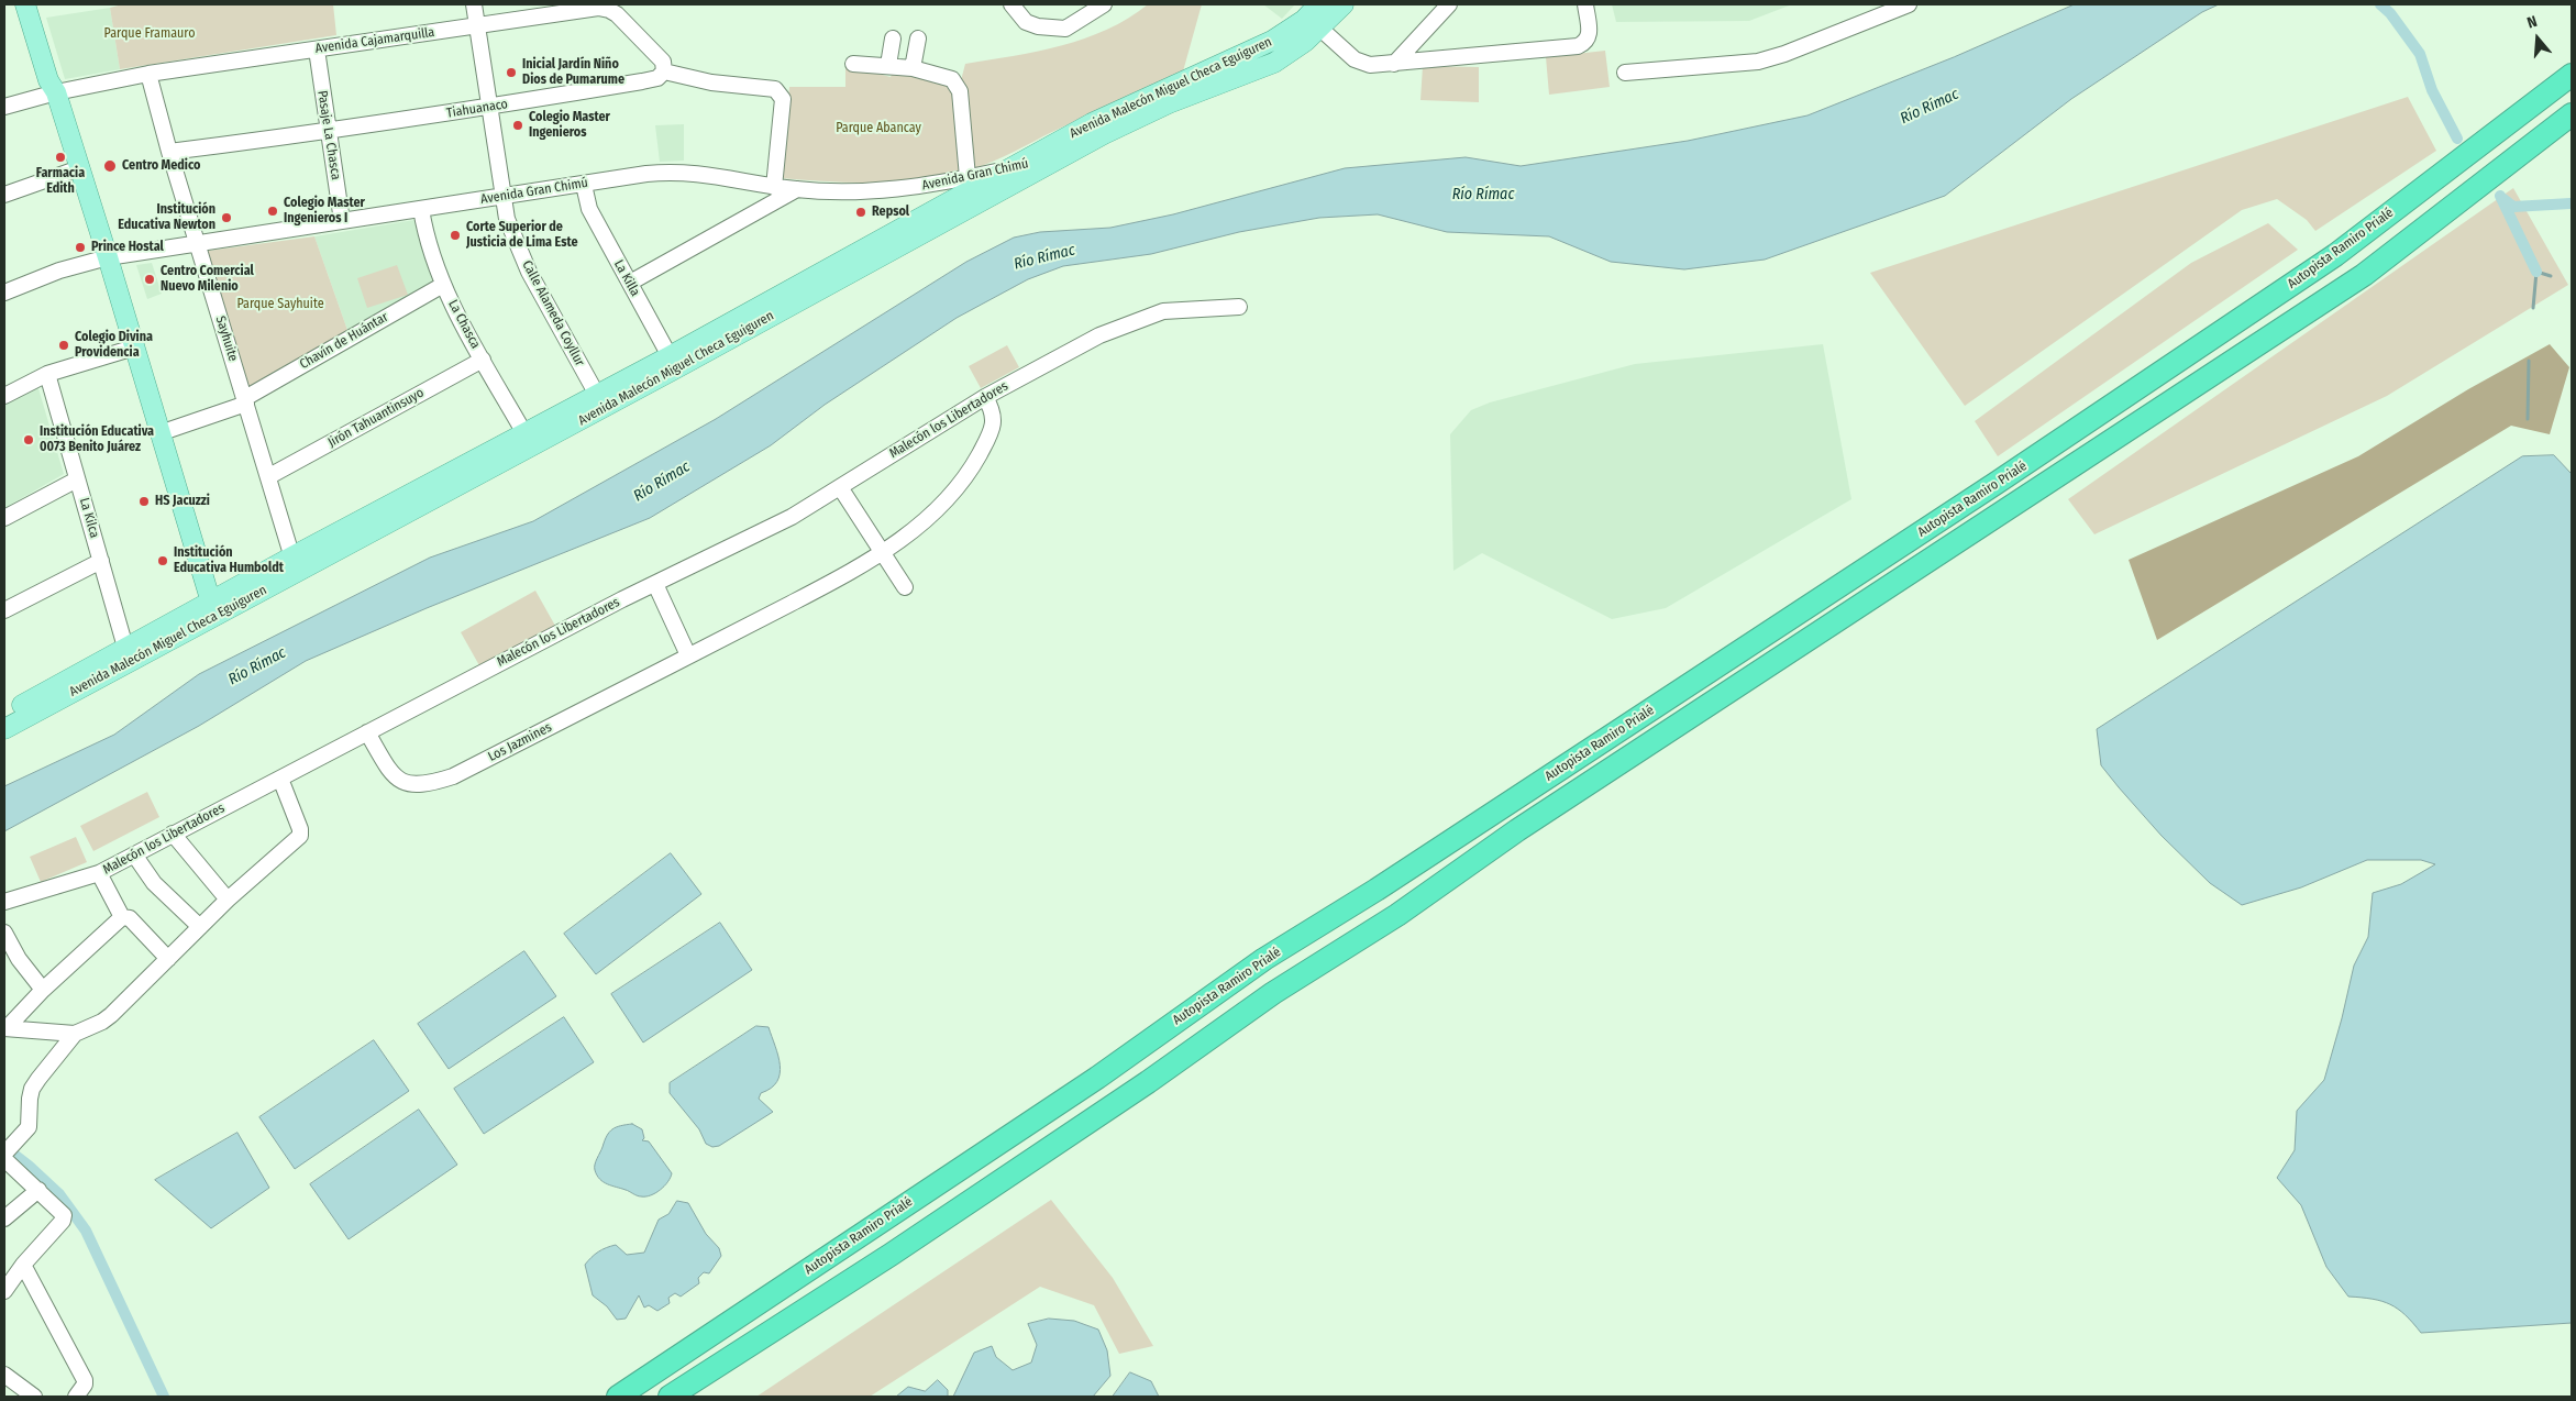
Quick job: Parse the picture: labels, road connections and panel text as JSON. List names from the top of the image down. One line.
{"streets":{"highway":["Autopista Ramiro Prialé"],"main road":["Avenida Malecón Miguel Checa Eguiguren"],"street":["Avenida Cajamarquilla","Tiahuanaco","Pasaje La Chasca","Avenida Gran Chimú","La Killa","Calle Alameda Coyllur","La Chasca","Sayhuite","Chavín de Huántar","Jirón Tahuantinsuyo","Malecón los Libertadores","La Kilca","Los Jazmines"]},"crossings":[["Avenida Cajamarquilla","Tiahuanaco"],["Avenida Cajamarquilla","Pasaje La Chasca"],["Avenida Cajamarquilla","Calle Alameda Coyllur"],["Avenida Cajamarquilla","Sayhuite"],["Avenida Malecón Miguel Checa Eguiguren","Avenida Gran Chimú"],["Avenida Malecón Miguel Checa Eguiguren","La Killa"],["Avenida Malecón Miguel Checa Eguiguren","Calle Alameda Coyllur"],["Avenida Malecón Miguel Checa Eguiguren","La Chasca"],["Avenida Malecón Miguel Checa Eguiguren","Sayhuite"],["Avenida Malecón Miguel Checa Eguiguren","La Kilca"],["Tiahuanaco","Pasaje La Chasca"],["Tiahuanaco","Calle Alameda Coyllur"],["Tiahuanaco","Sayhuite"],["Pasaje La Chasca","Avenida Gran Chimú"],["Avenida Gran Chimú","La Killa"],["Avenida Gran Chimú","Calle Alameda Coyllur"],["Avenida Gran Chimú","La Chasca"],["Avenida Gran Chimú","Sayhuite"],["La Chasca","Chavín de Huántar"],["La Chasca","Jirón Tahuantinsuyo"],["Sayhuite","Chavín de Huántar"],["Sayhuite","Jirón Tahuantinsuyo"],["Malecón los Libertadores","Los Jazmines"]],"water":["Río Rímac"],"parks":["Parque Framauro","Parque Abancay","Parque Sayhuite"],"places":["Inicial Jardín Niño Dios de Pumarume","Colegio Master Ingenieros","Farmacia Edith","Centro Medico","Colegio Master Ingenieros I","Repsol","Institución Educativa Newton","Corte Superior de Justicia de Lima Este","Prince Hostal","Centro Comercial Nuevo Milenio","Colegio Divina Providencia","Institución Educativa 0073 Benito Juárez","HS Jacuzzi","Institución Educativa Humboldt"],"north":"top"}
